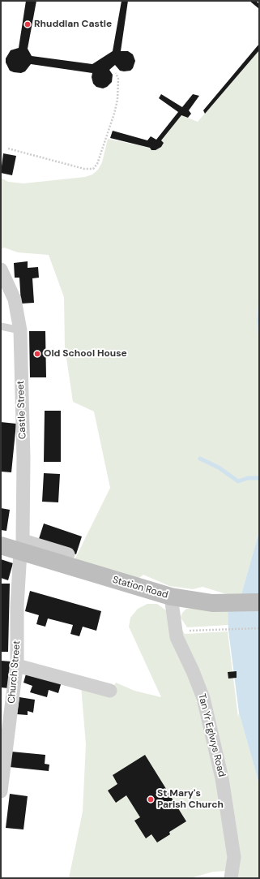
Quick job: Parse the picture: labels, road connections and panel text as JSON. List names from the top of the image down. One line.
{"streets":{"street":["Castle Street","Station Road","Church Street","Tan Yr Eglwys Road"]},"crossings":[["Castle Street","Station Road"],["Castle Street","Church Street"],["Station Road","Church Street"],["Station Road","Tan Yr Eglwys Road"]],"places":["Rhuddlan Castle","Old School House","St Mary's Parish Church"]}
